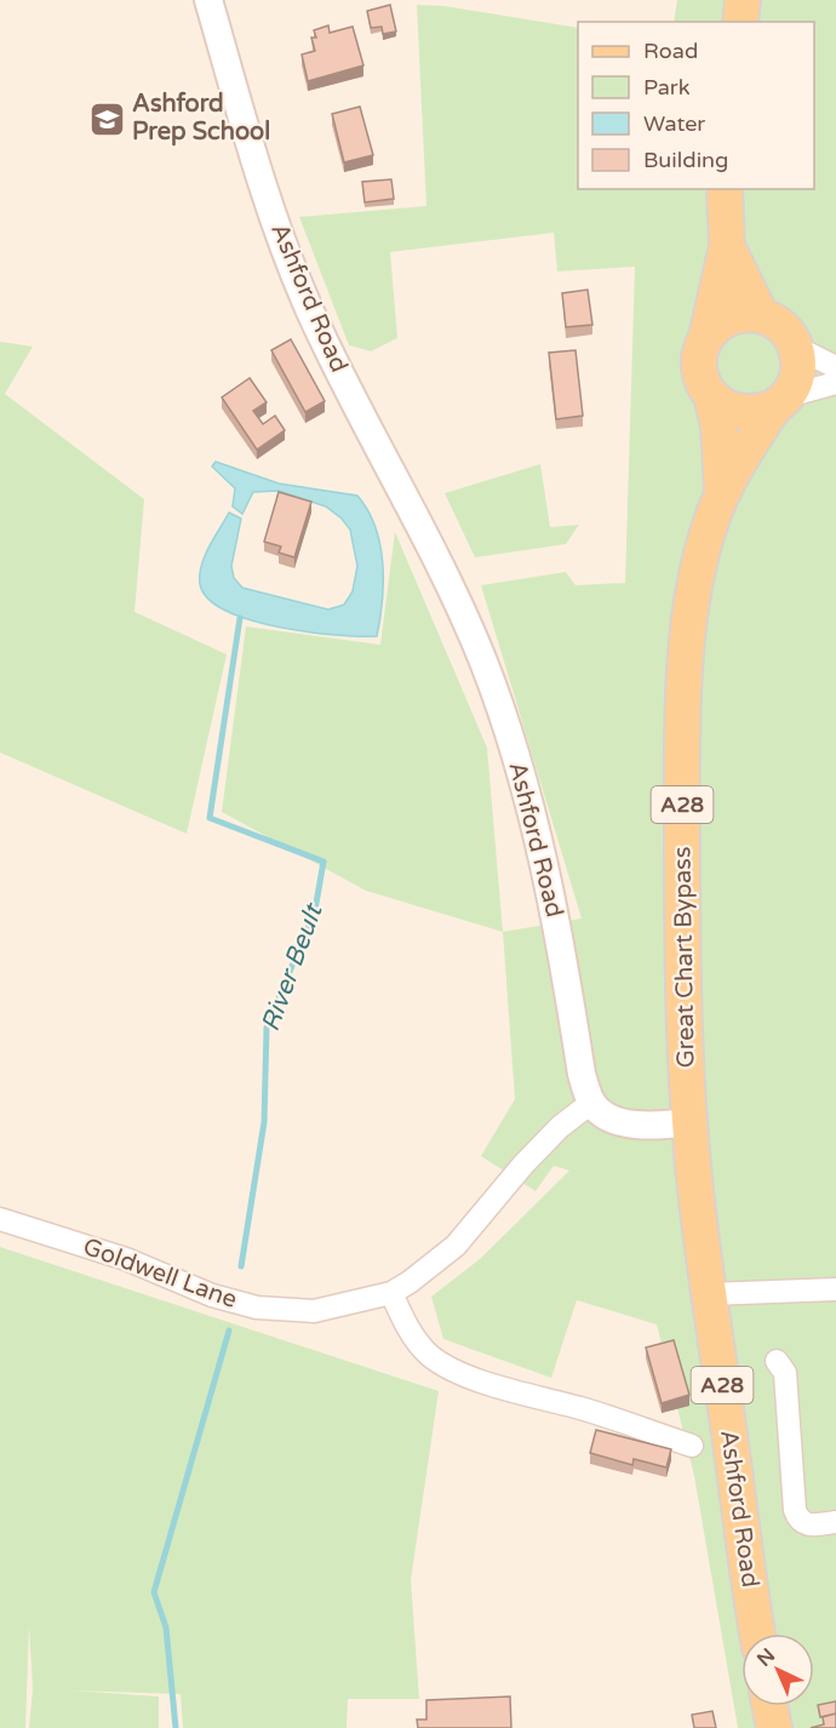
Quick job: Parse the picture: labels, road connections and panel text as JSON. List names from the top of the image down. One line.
{"streets":{"main road":["Ashford Road","A28","Great Chart Bypass"],"street":["Goldwell Lane"]},"crossings":[["Ashford Road","Great Chart Bypass"],["Ashford Road","Goldwell Lane"]],"water":["River Beult"],"places":{"school or university":["Ashford Prep School"]},"legend":["Road","Park","Water","Building"],"north":"top left"}
